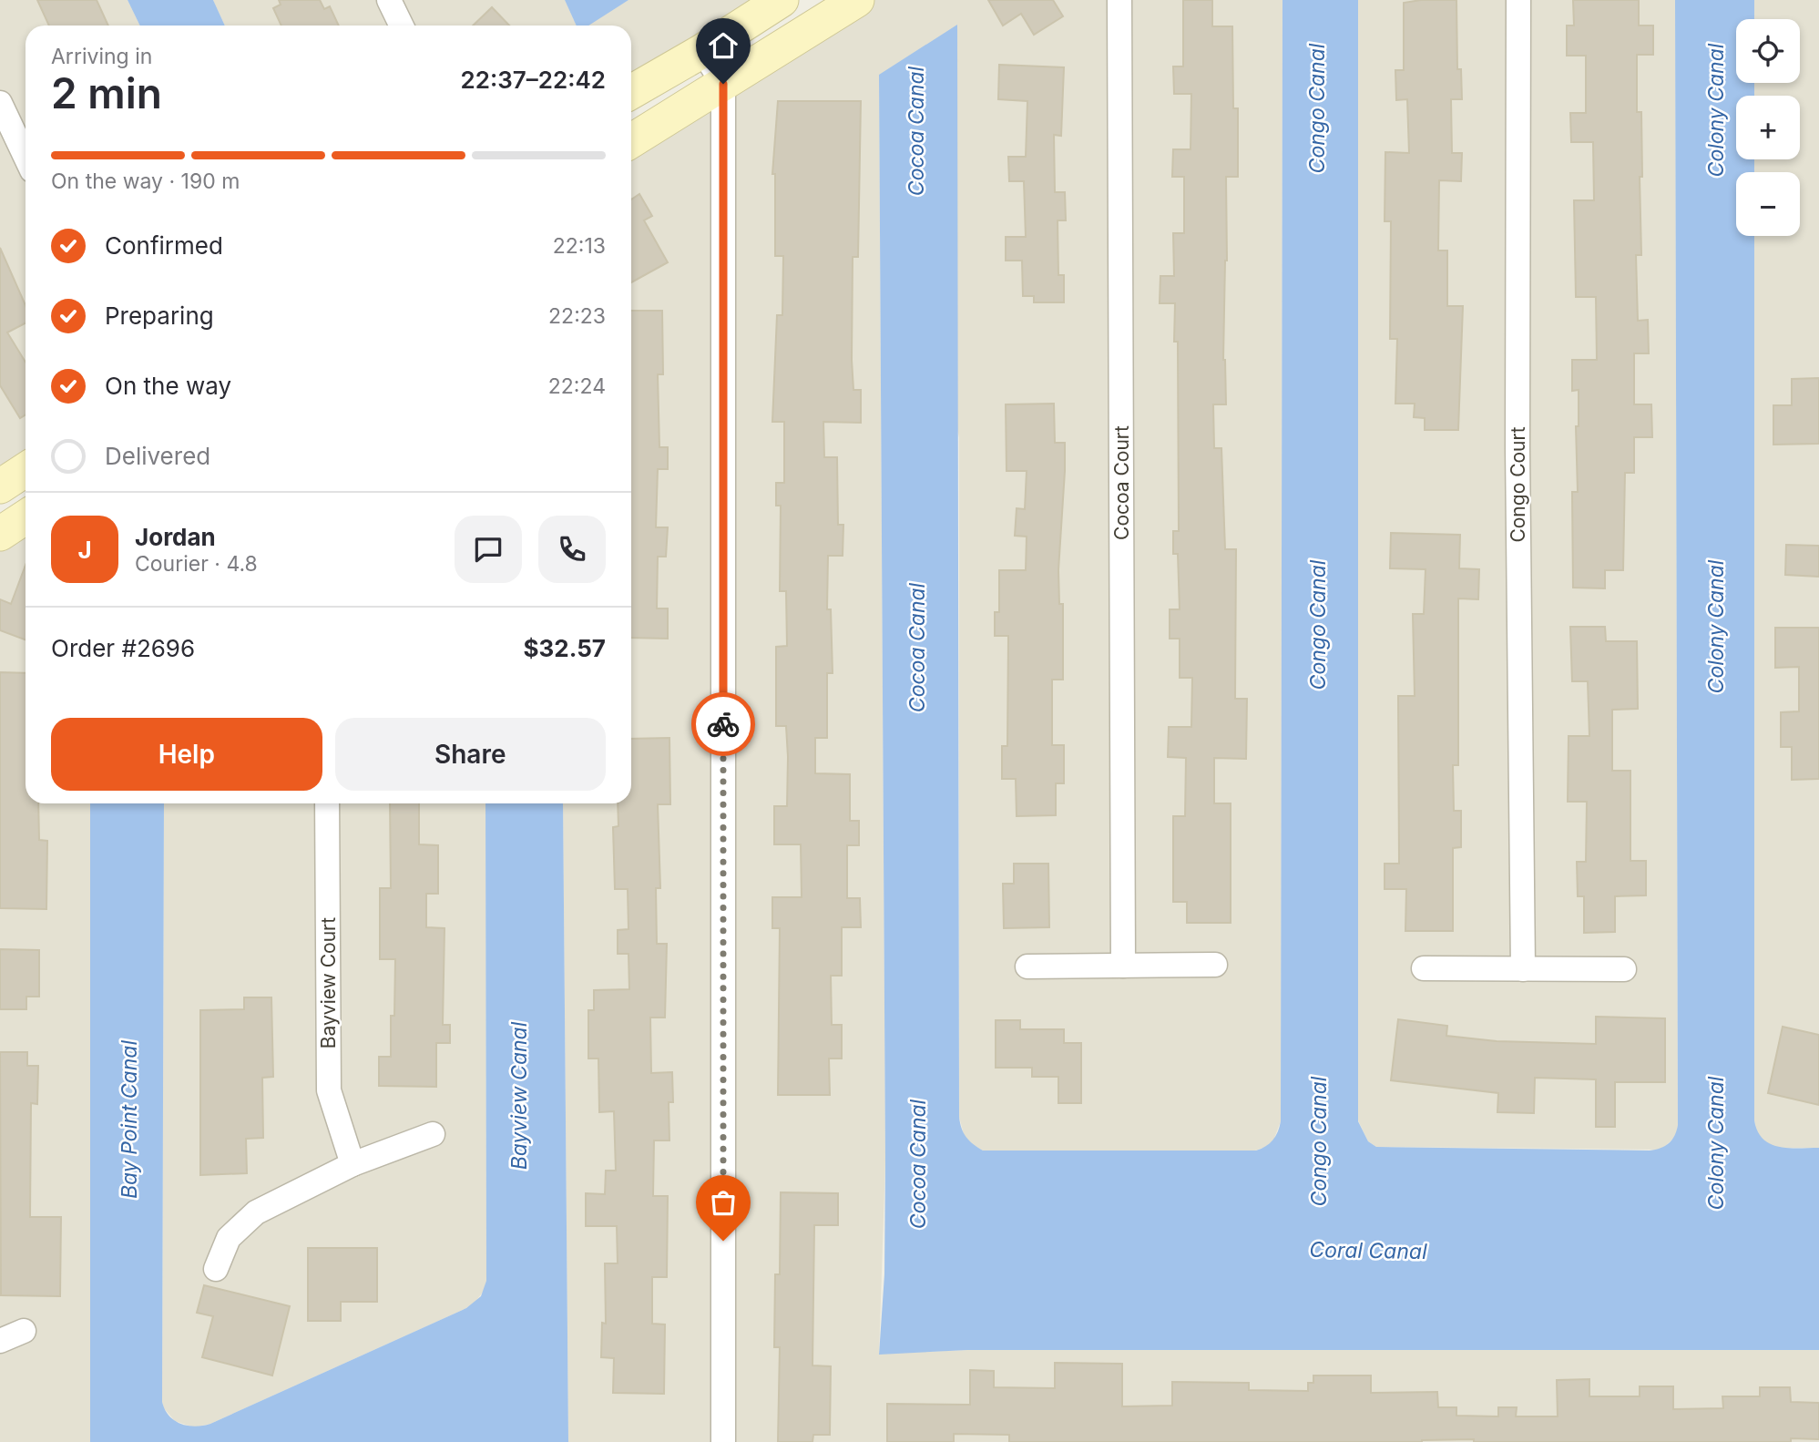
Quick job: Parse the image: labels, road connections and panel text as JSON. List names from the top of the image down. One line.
{"streets":{"street":["Cocoa Court","Congo Court","Bayview Court"]},"water":["Congo Canal","Colony Canal","Cocoa Canal","Bayview Canal","Bay Point Canal","Coral Canal"],"page":{"map_buttons":["+","−"],"heading":["2 min","Arriving in","22:37–22:42"],"panel":["Jordan","Courier · 4.8","Order #2696","$32.57"],"bar":"On the way · 190 m","list":[["Confirmed","22:13"],["Preparing","22:23"],["On the way","22:24"],"Delivered"],"round":"J","buttons":["Help","Share"]}}
